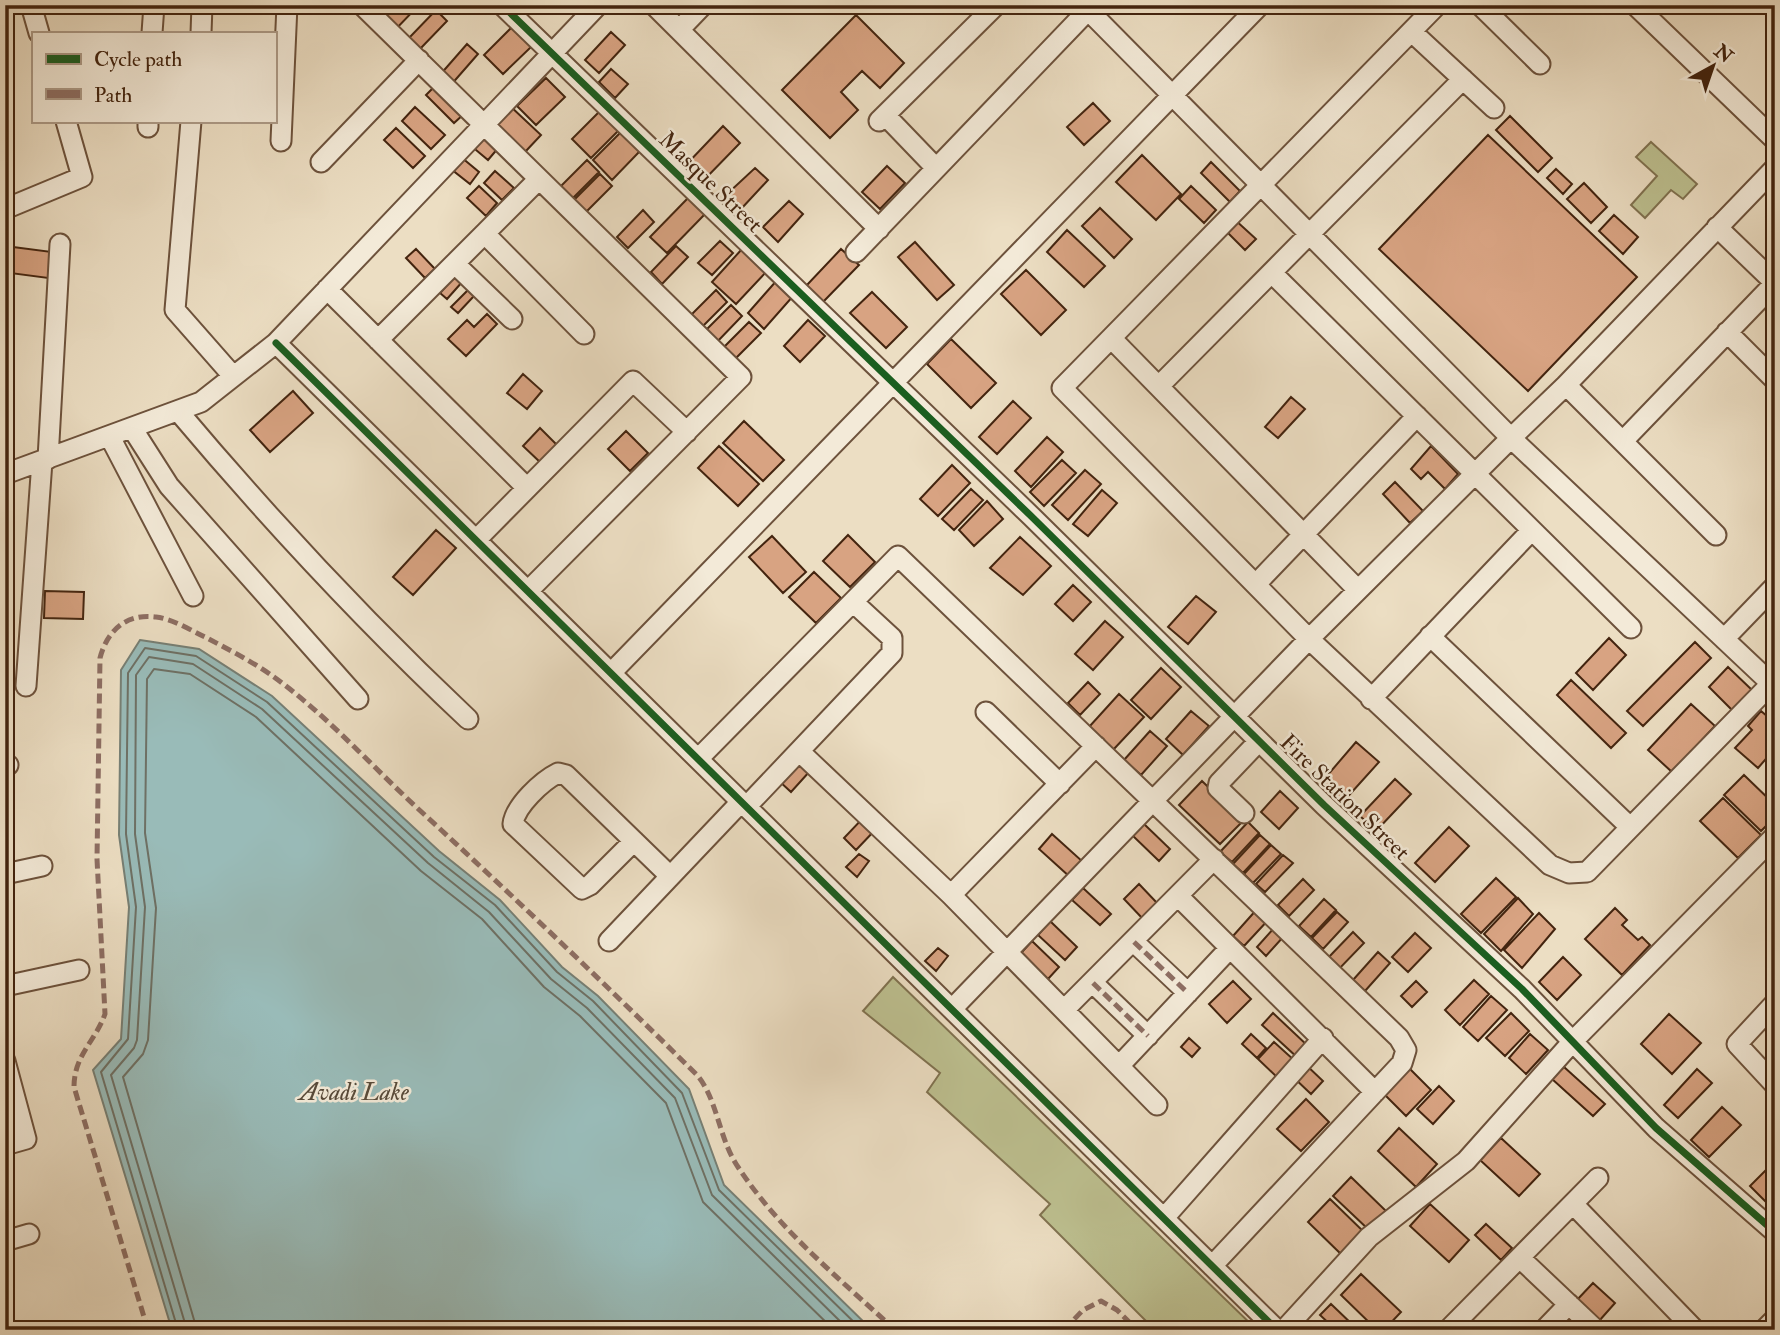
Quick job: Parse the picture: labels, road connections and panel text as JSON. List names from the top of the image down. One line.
{"streets":{"street":["Masque Street","Fire Station Street"]},"crossings":[["Masque Street","Fire Station Street"]],"water":["Avadi Lake"],"legend":["Cycle path","Path"],"north":"top right"}
